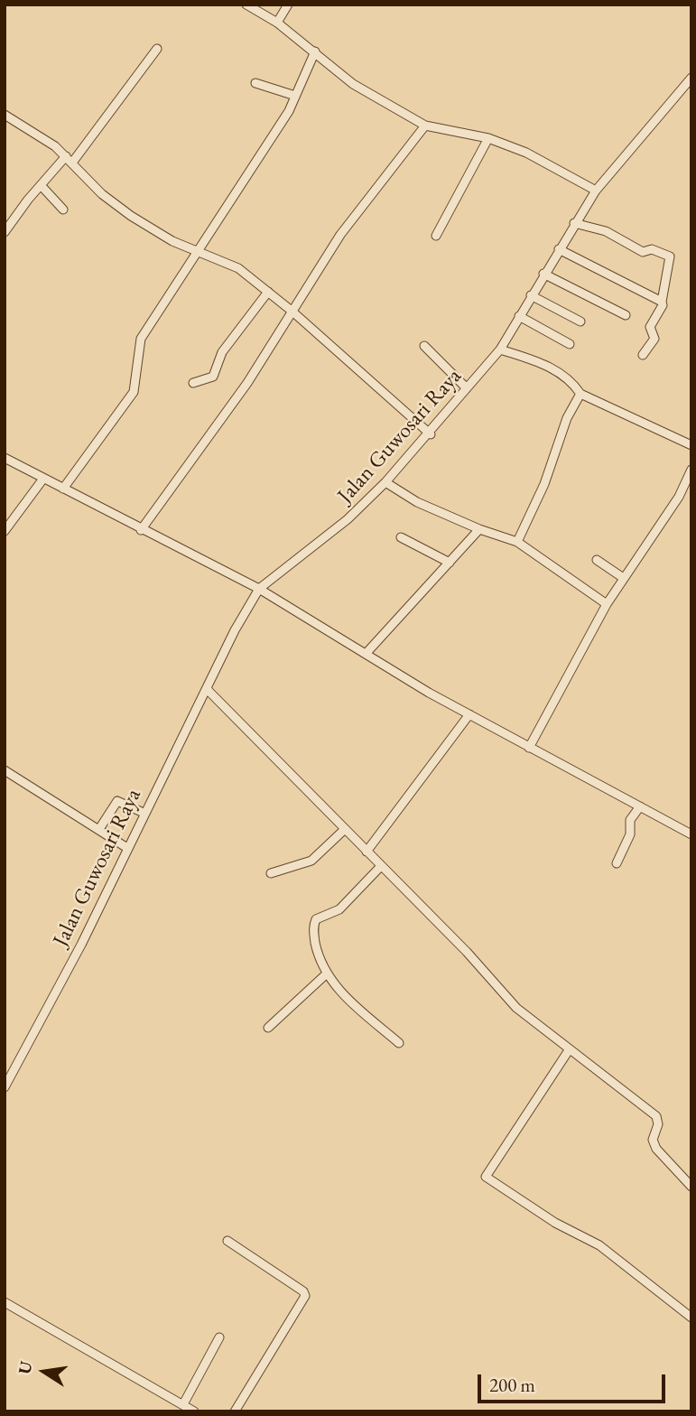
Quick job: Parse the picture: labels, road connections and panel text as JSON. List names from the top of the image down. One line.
{"streets":{"street":["Jalan Guwosari Raya"]},"scale_bar":"200 m","north":"left"}
